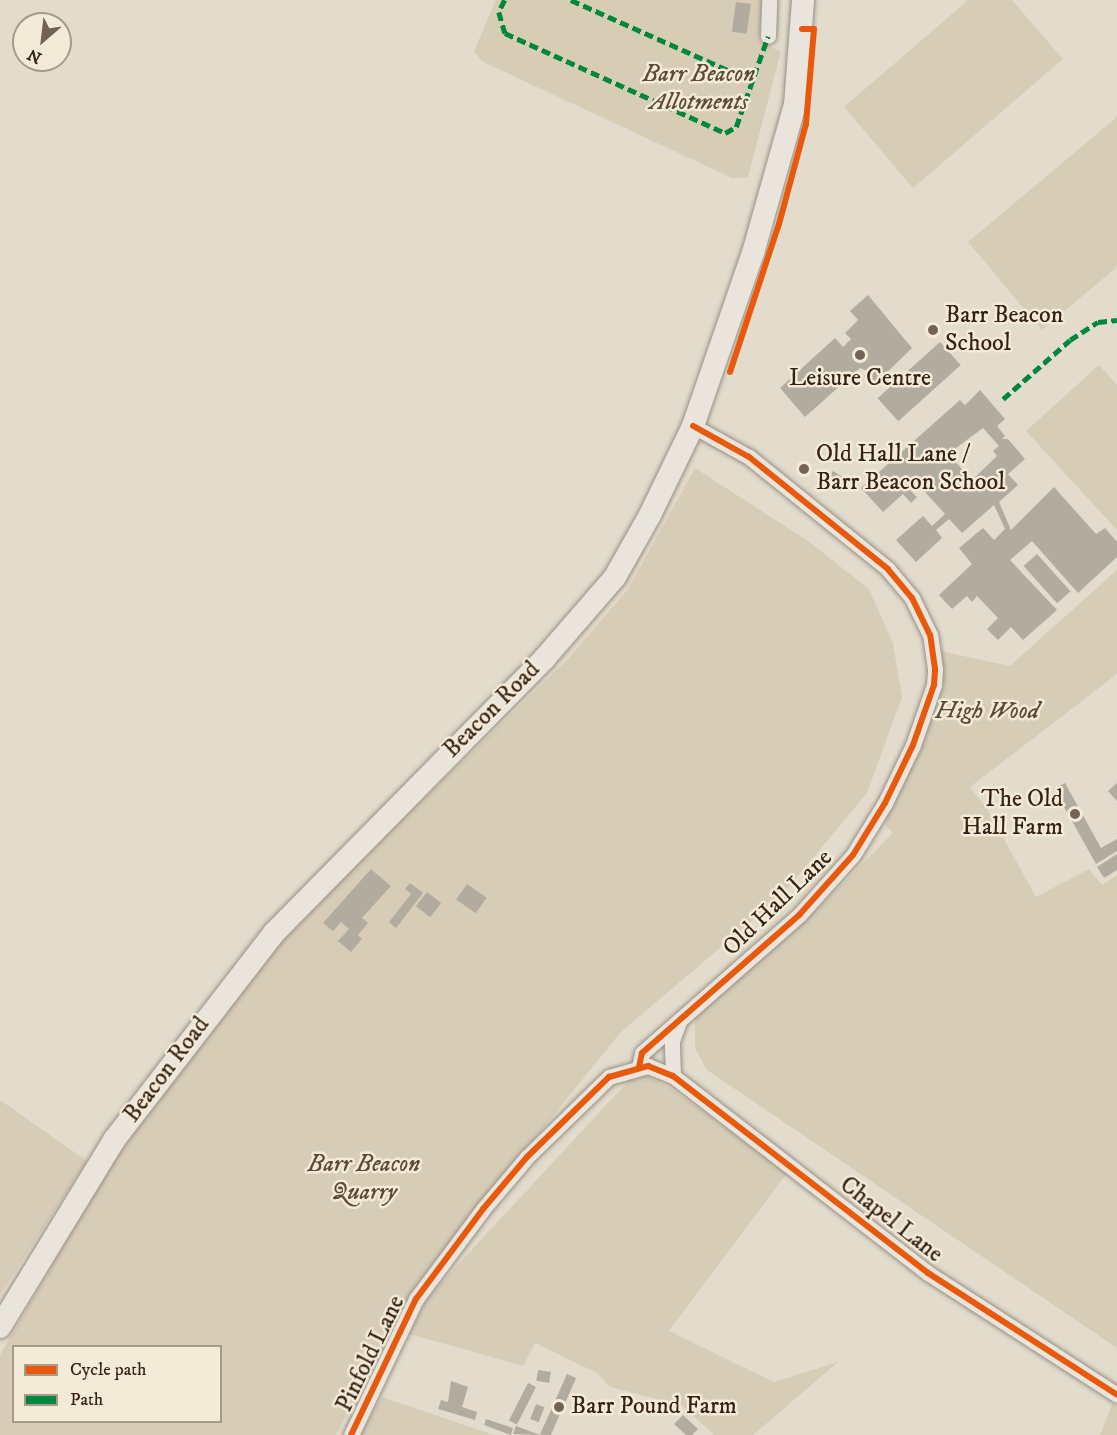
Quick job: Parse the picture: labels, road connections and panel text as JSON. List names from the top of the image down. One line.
{"streets":{"main road":["Beacon Road"],"street":["Old Hall Lane","Chapel Lane","Pinfold Lane"]},"crossings":[["Beacon Road","Old Hall Lane"],["Old Hall Lane","Chapel Lane"],["Old Hall Lane","Pinfold Lane"],["Chapel Lane","Pinfold Lane"]],"parks":["Barr Beacon Allotments","High Wood","Barr Beacon Quarry"],"places":["Barr Beacon School","Leisure Centre","Old Hall Lane / Barr Beacon School","The Old Hall Farm","Barr Pound Farm"],"legend":["Cycle path","Path"],"north":"bottom left"}
